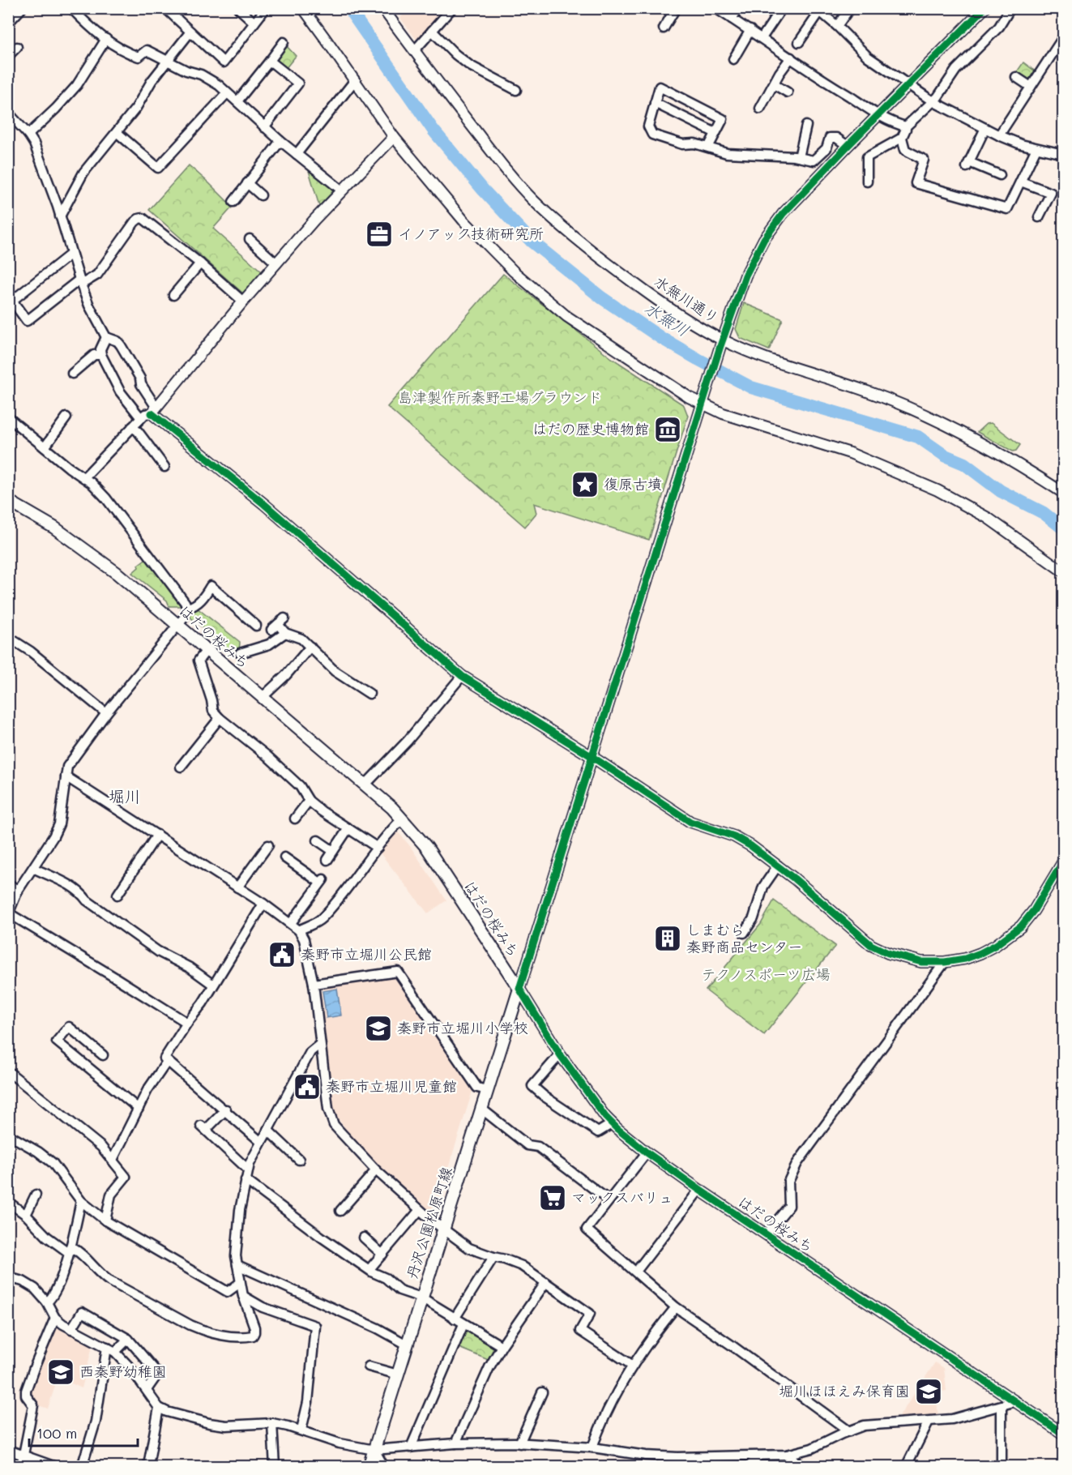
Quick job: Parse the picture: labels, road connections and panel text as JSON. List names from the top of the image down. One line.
{"streets":{"main road":["はだの桜みち","丹沢公園松原町線"],"street":["水無川通り"]},"crossings":[["はだの桜みち","丹沢公園松原町線"]],"districts":["堀川"],"water":["水無川"],"parks":["島津製作所秦野工場グラウンド","テクノスポーツ広場"],"places":{"office":["イノアック技術研究所"],"museum":["はだの歴史博物館"],"place":["復原古墳"],"building":["しまむら 秦野商品センター"],"public building":["秦野市立堀川公民館","秦野市立堀川児童館"],"school or university":["秦野市立堀川小学校","西秦野幼稚園","堀川ほほえみ保育園"],"supermarket":["マックスバリュ"]},"scale_bar":"100 m"}
